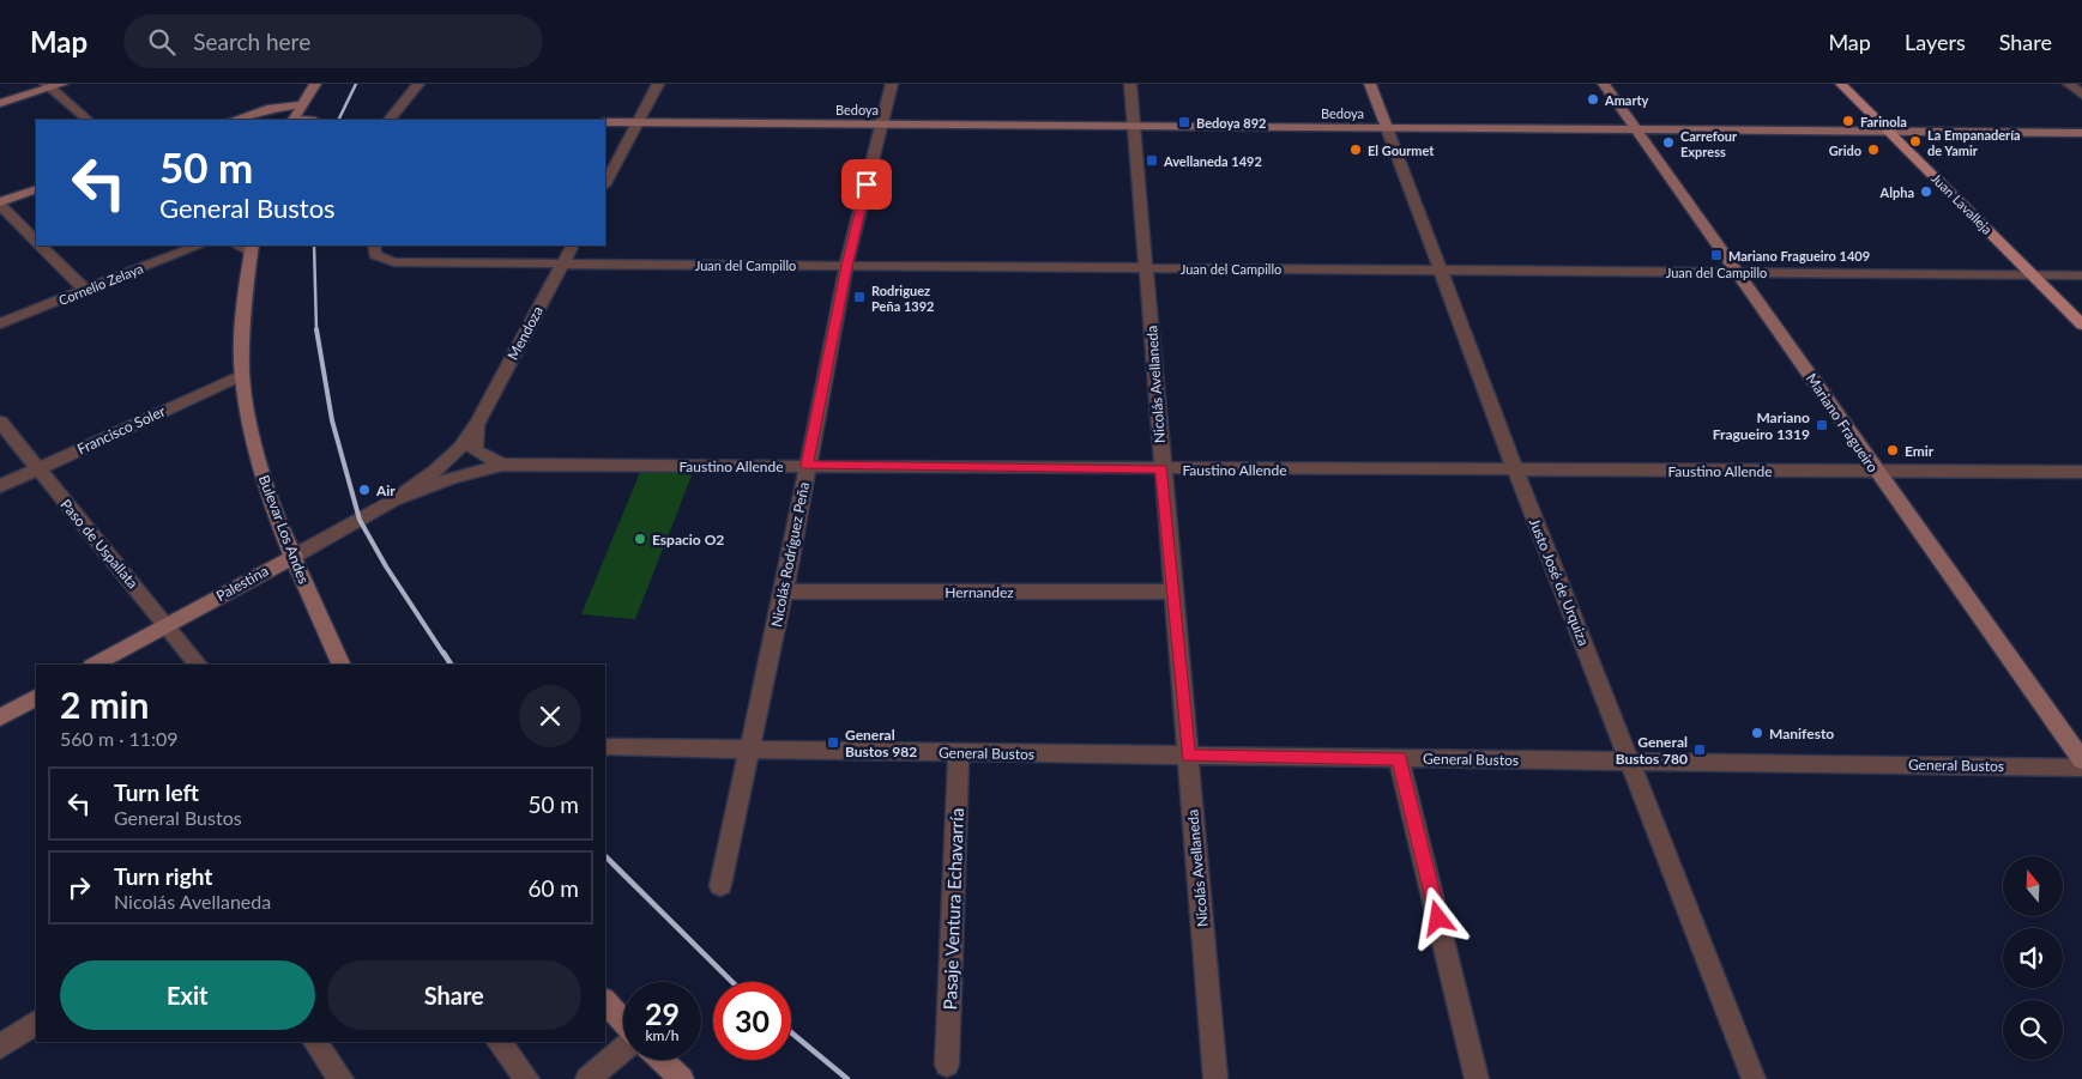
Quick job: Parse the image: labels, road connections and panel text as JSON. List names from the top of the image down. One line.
{"streets":{"main road":["Bedoya","Juan Lavalleja","Mariano Fragueiro","Bulevar Los Andes","Justo José de Urquiza","Palestina"],"street":["Juan del Campillo","Cornelio Zelaya","Mendoza","Nicolás Avellaneda","Francisco Soler","Faustino Allende","Paso de Uspallata","Nicolás Rodríguez Peña","Hernandez","General Bustos","Pasaje Ventura Echavarría"]},"crossings":[["Bedoya","Juan Lavalleja"],["Bedoya","Nicolás Avellaneda"],["Bedoya","Mariano Fragueiro"],["Bedoya","Nicolás Rodríguez Peña"],["Bedoya","Justo José de Urquiza"],["Juan Lavalleja","Juan del Campillo"],["Juan del Campillo","Mendoza"],["Juan del Campillo","Nicolás Avellaneda"],["Juan del Campillo","Mariano Fragueiro"],["Juan del Campillo","Nicolás Rodríguez Peña"],["Juan del Campillo","Justo José de Urquiza"],["Mendoza","Faustino Allende"],["Mendoza","Palestina"],["Nicolás Avellaneda","Faustino Allende"],["Nicolás Avellaneda","Hernandez"],["Nicolás Avellaneda","General Bustos"],["Mariano Fragueiro","Faustino Allende"],["Francisco Soler","Bulevar Los Andes"],["Francisco Soler","Paso de Uspallata"],["Faustino Allende","Nicolás Rodríguez Peña"],["Faustino Allende","Justo José de Urquiza"],["Faustino Allende","Palestina"],["Bulevar Los Andes","Palestina"],["Paso de Uspallata","Palestina"],["Nicolás Rodríguez Peña","Hernandez"],["Nicolás Rodríguez Peña","General Bustos"],["Justo José de Urquiza","General Bustos"],["General Bustos","Pasaje Ventura Echavarría"]],"places":{"other":["Amarty","Farinola","La Empanadería de Yamir","Carrefour Express","El Gourmet","Grido","Alpha","Emir","Air","Espacio O2","Manifesto"],"transit":["Bedoya 892","Avellaneda 1492","Mariano Fragueiro 1409","Rodriguez Peña 1392","Mariano Fragueiro 1319","General Bustos 982","General Bustos 780"]},"north":"top","page":{"header":"Map","search":"Search here","nav":["Map","Layers","Share"],"turn":["50 m","General Bustos"],"heading":["2 min","560 m · 11:09"],"list":[{"name":"Turn left","note":"General Bustos","value":"50 m"},{"name":"Turn right","note":"Nicolás Avellaneda","value":"60 m"}],"buttons":["Exit","Share"],"speed":"29 km/h","limit":"30"}}
